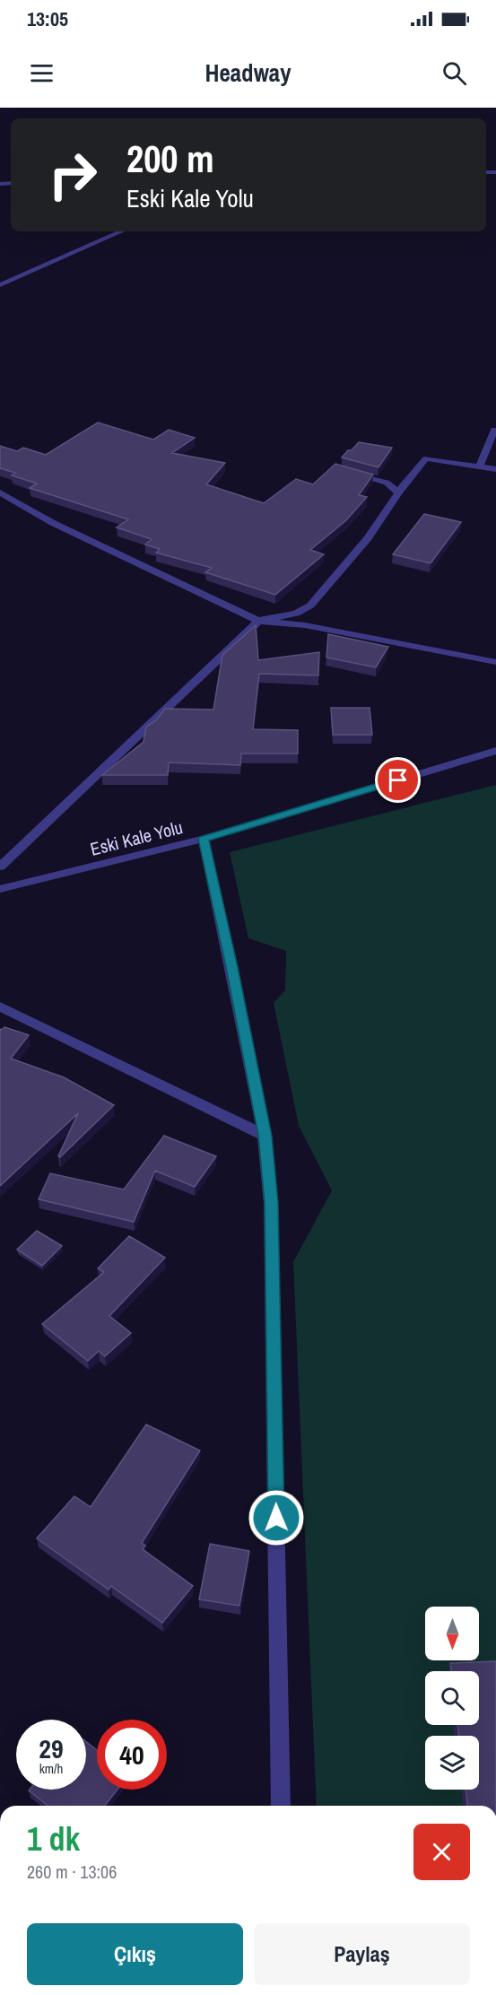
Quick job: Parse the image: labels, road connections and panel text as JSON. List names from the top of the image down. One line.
{"streets":{"street":["Eski Kale Yolu"]},"north":"bottom","page":{"status":"13:05","header":"Headway","turn":["200 m","Eski Kale Yolu"],"speed":"29 km/h","limit":"40","heading":["1 dk","260 m · 13:06"],"buttons":["Çıkış","Paylaş"]}}
